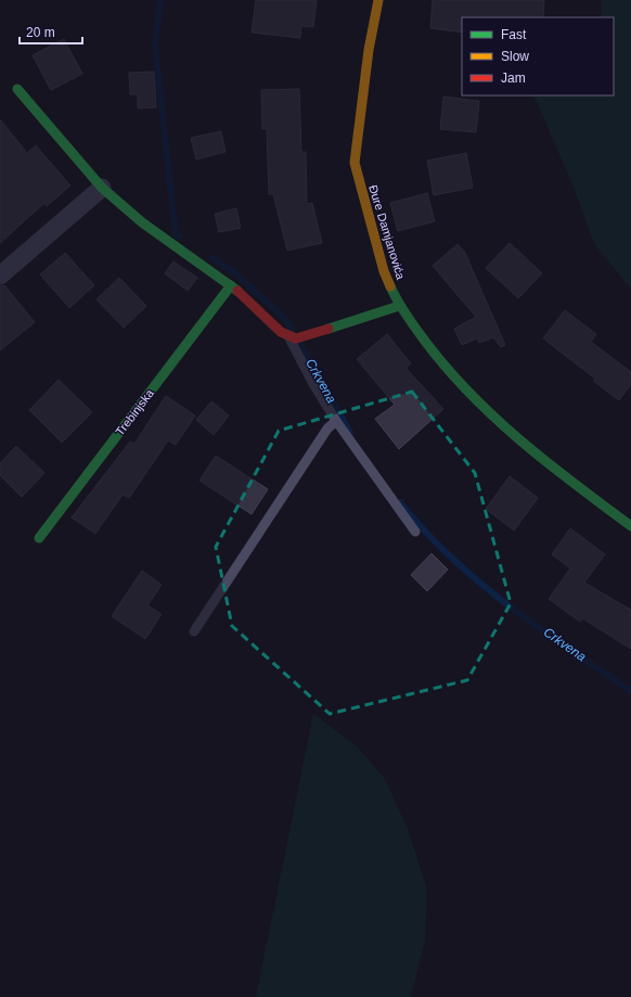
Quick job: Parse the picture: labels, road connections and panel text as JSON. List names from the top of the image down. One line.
{"streets":{"street":["Đure Damjanovića","Trebinjska"]},"water":["Crkvena"],"legend":["Fast","Slow","Jam"],"scale_bar":"20 m"}
